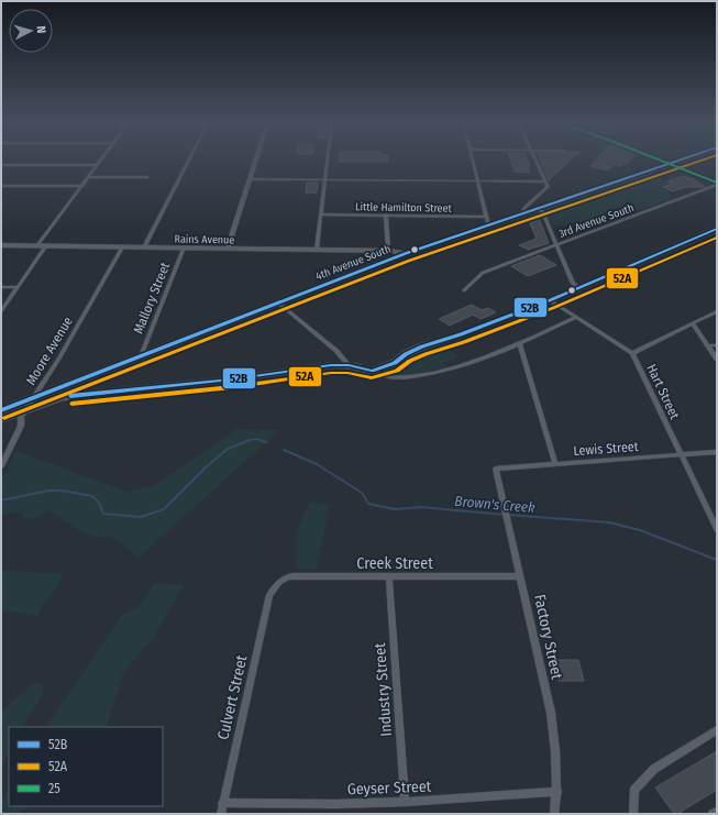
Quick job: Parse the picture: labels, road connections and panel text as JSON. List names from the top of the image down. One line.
{"streets":{"main road":["4th Avenue South"],"street":["Little Hamilton Street","3rd Avenue South","Rains Avenue","Mallory Street","Moore Avenue","Hart Street","Lewis Street","Creek Street","Factory Street","Industry Street","Culvert Street","Geyser Street"]},"crossings":[["Rains Avenue","4th Avenue South"],["Rains Avenue","Mallory Street"],["Rains Avenue","Moore Avenue"],["4th Avenue South","Mallory Street"],["4th Avenue South","Moore Avenue"],["Hart Street","Lewis Street"],["Lewis Street","Factory Street"],["Creek Street","Factory Street"],["Creek Street","Industry Street"],["Creek Street","Culvert Street"],["Factory Street","Geyser Street"],["Industry Street","Geyser Street"],["Culvert Street","Geyser Street"]],"water":["Brown's Creek"],"lines":["transit line 52B","transit line 52A","transit line 25"],"legend":["52B","52A","25"],"north":"right"}
